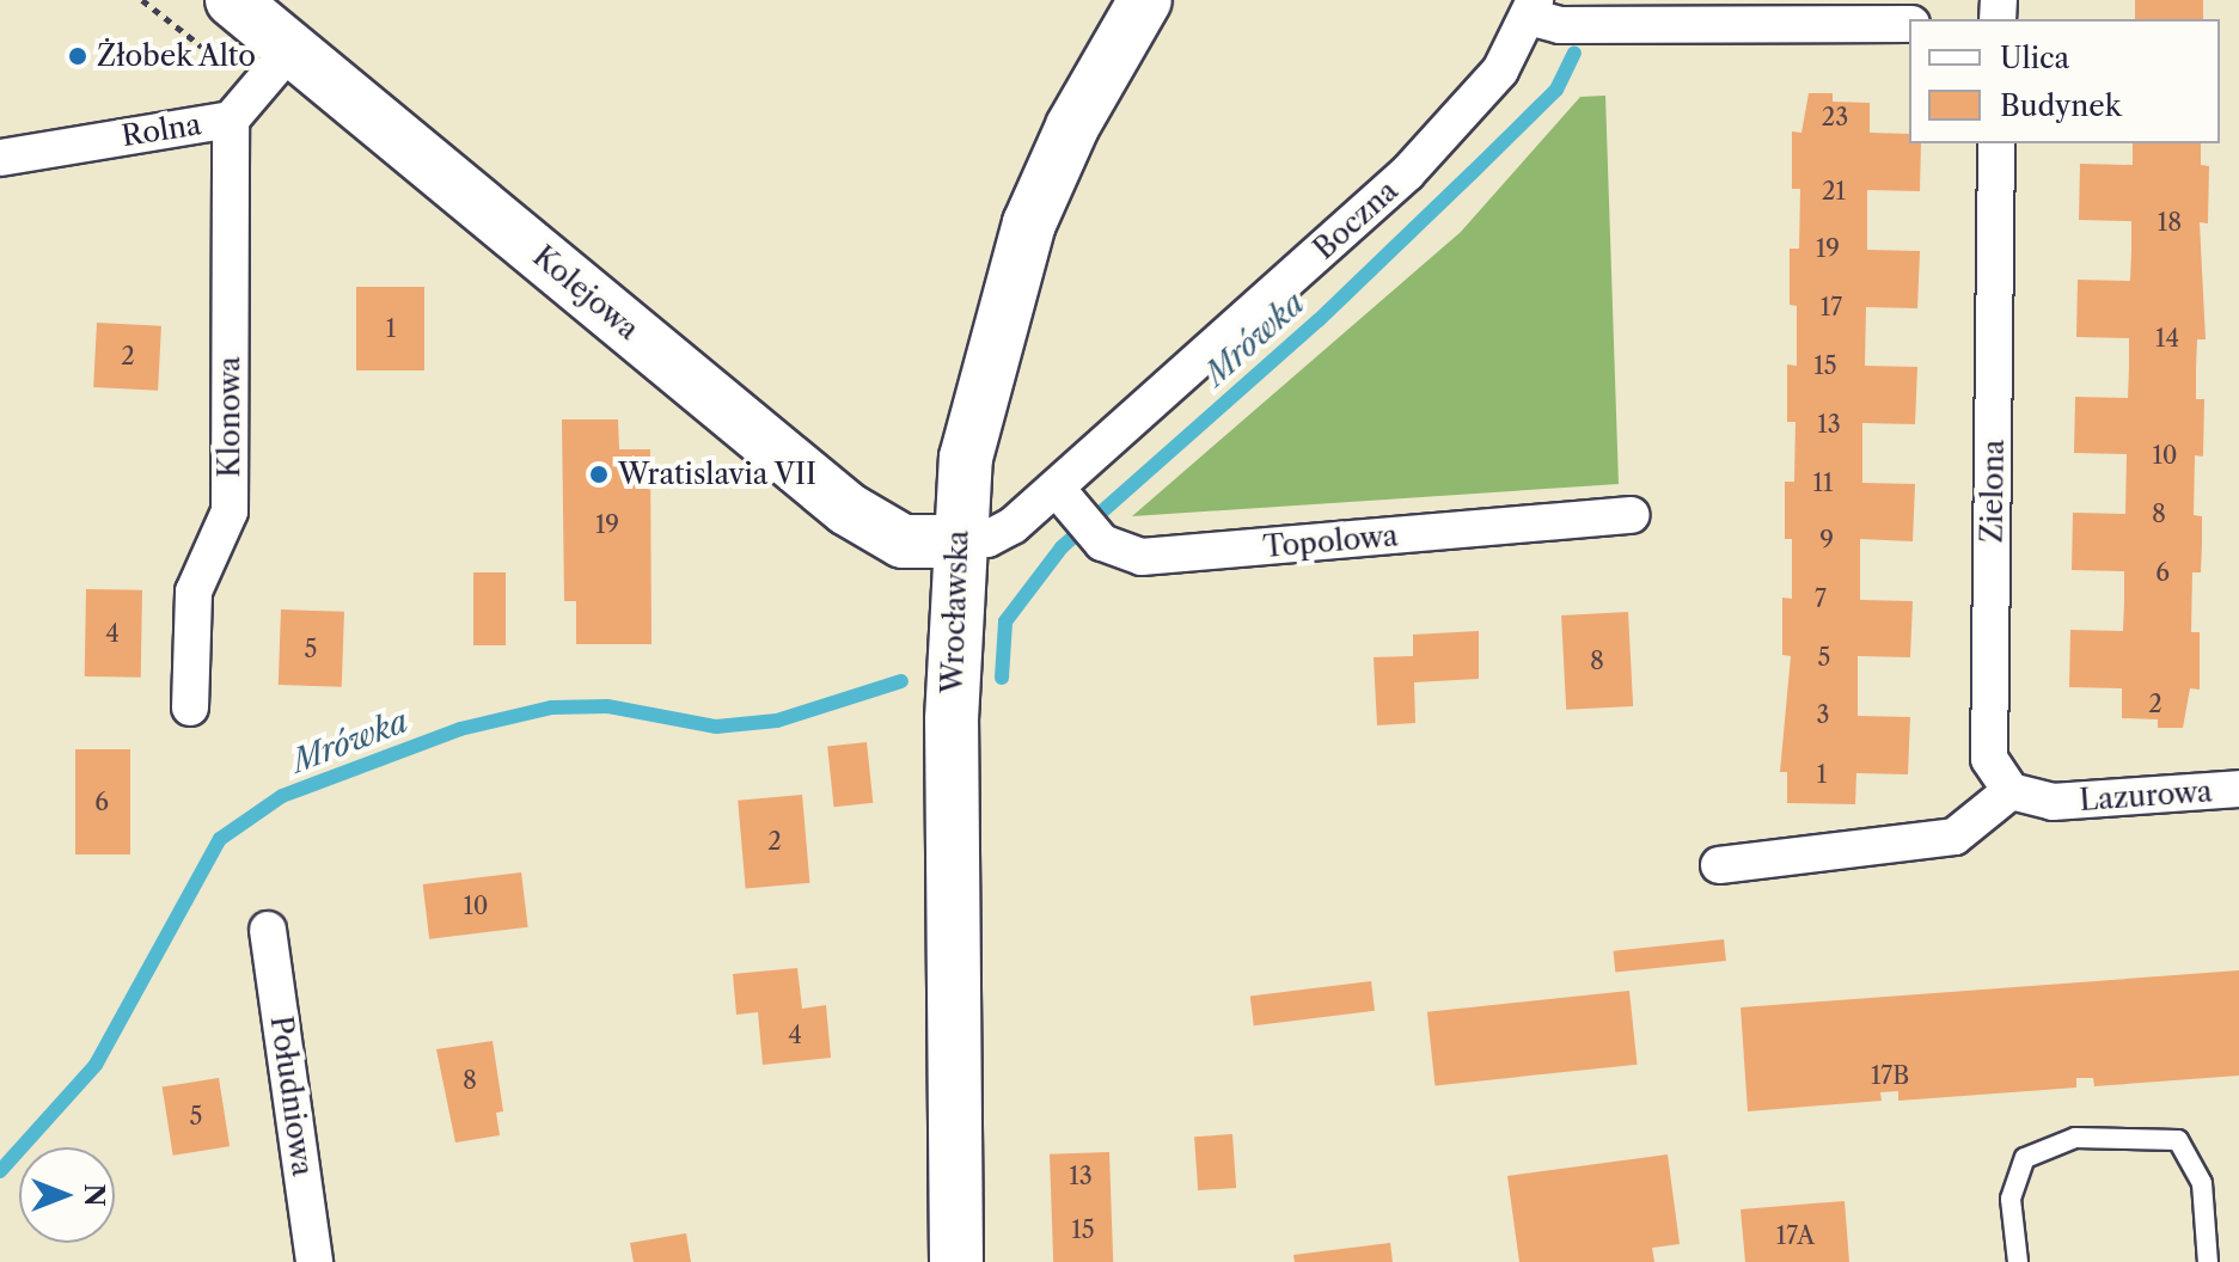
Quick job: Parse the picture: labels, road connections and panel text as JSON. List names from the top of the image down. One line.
{"streets":{"street":["Rolna","Boczna","Kolejowa","Klonowa","Zielona","Topolowa","Wrocławska","Lazurowa","Południowa"]},"crossings":[["Rolna","Kolejowa"],["Rolna","Klonowa"],["Boczna","Kolejowa"],["Boczna","Topolowa"],["Boczna","Wrocławska"],["Kolejowa","Wrocławska"],["Zielona","Lazurowa"]],"water":["Mrówka"],"places":["Żłobek Alto","Wratislavia VII"],"house_numbers":["23","21","18","19","17","1","14","2","15","13","10","11","8","19","9","6","7","4","5","5","8","2","3","1","6","2","10","4","17B","8","5","13","15","17A"],"legend":["Ulica","Budynek"],"north":"right"}
